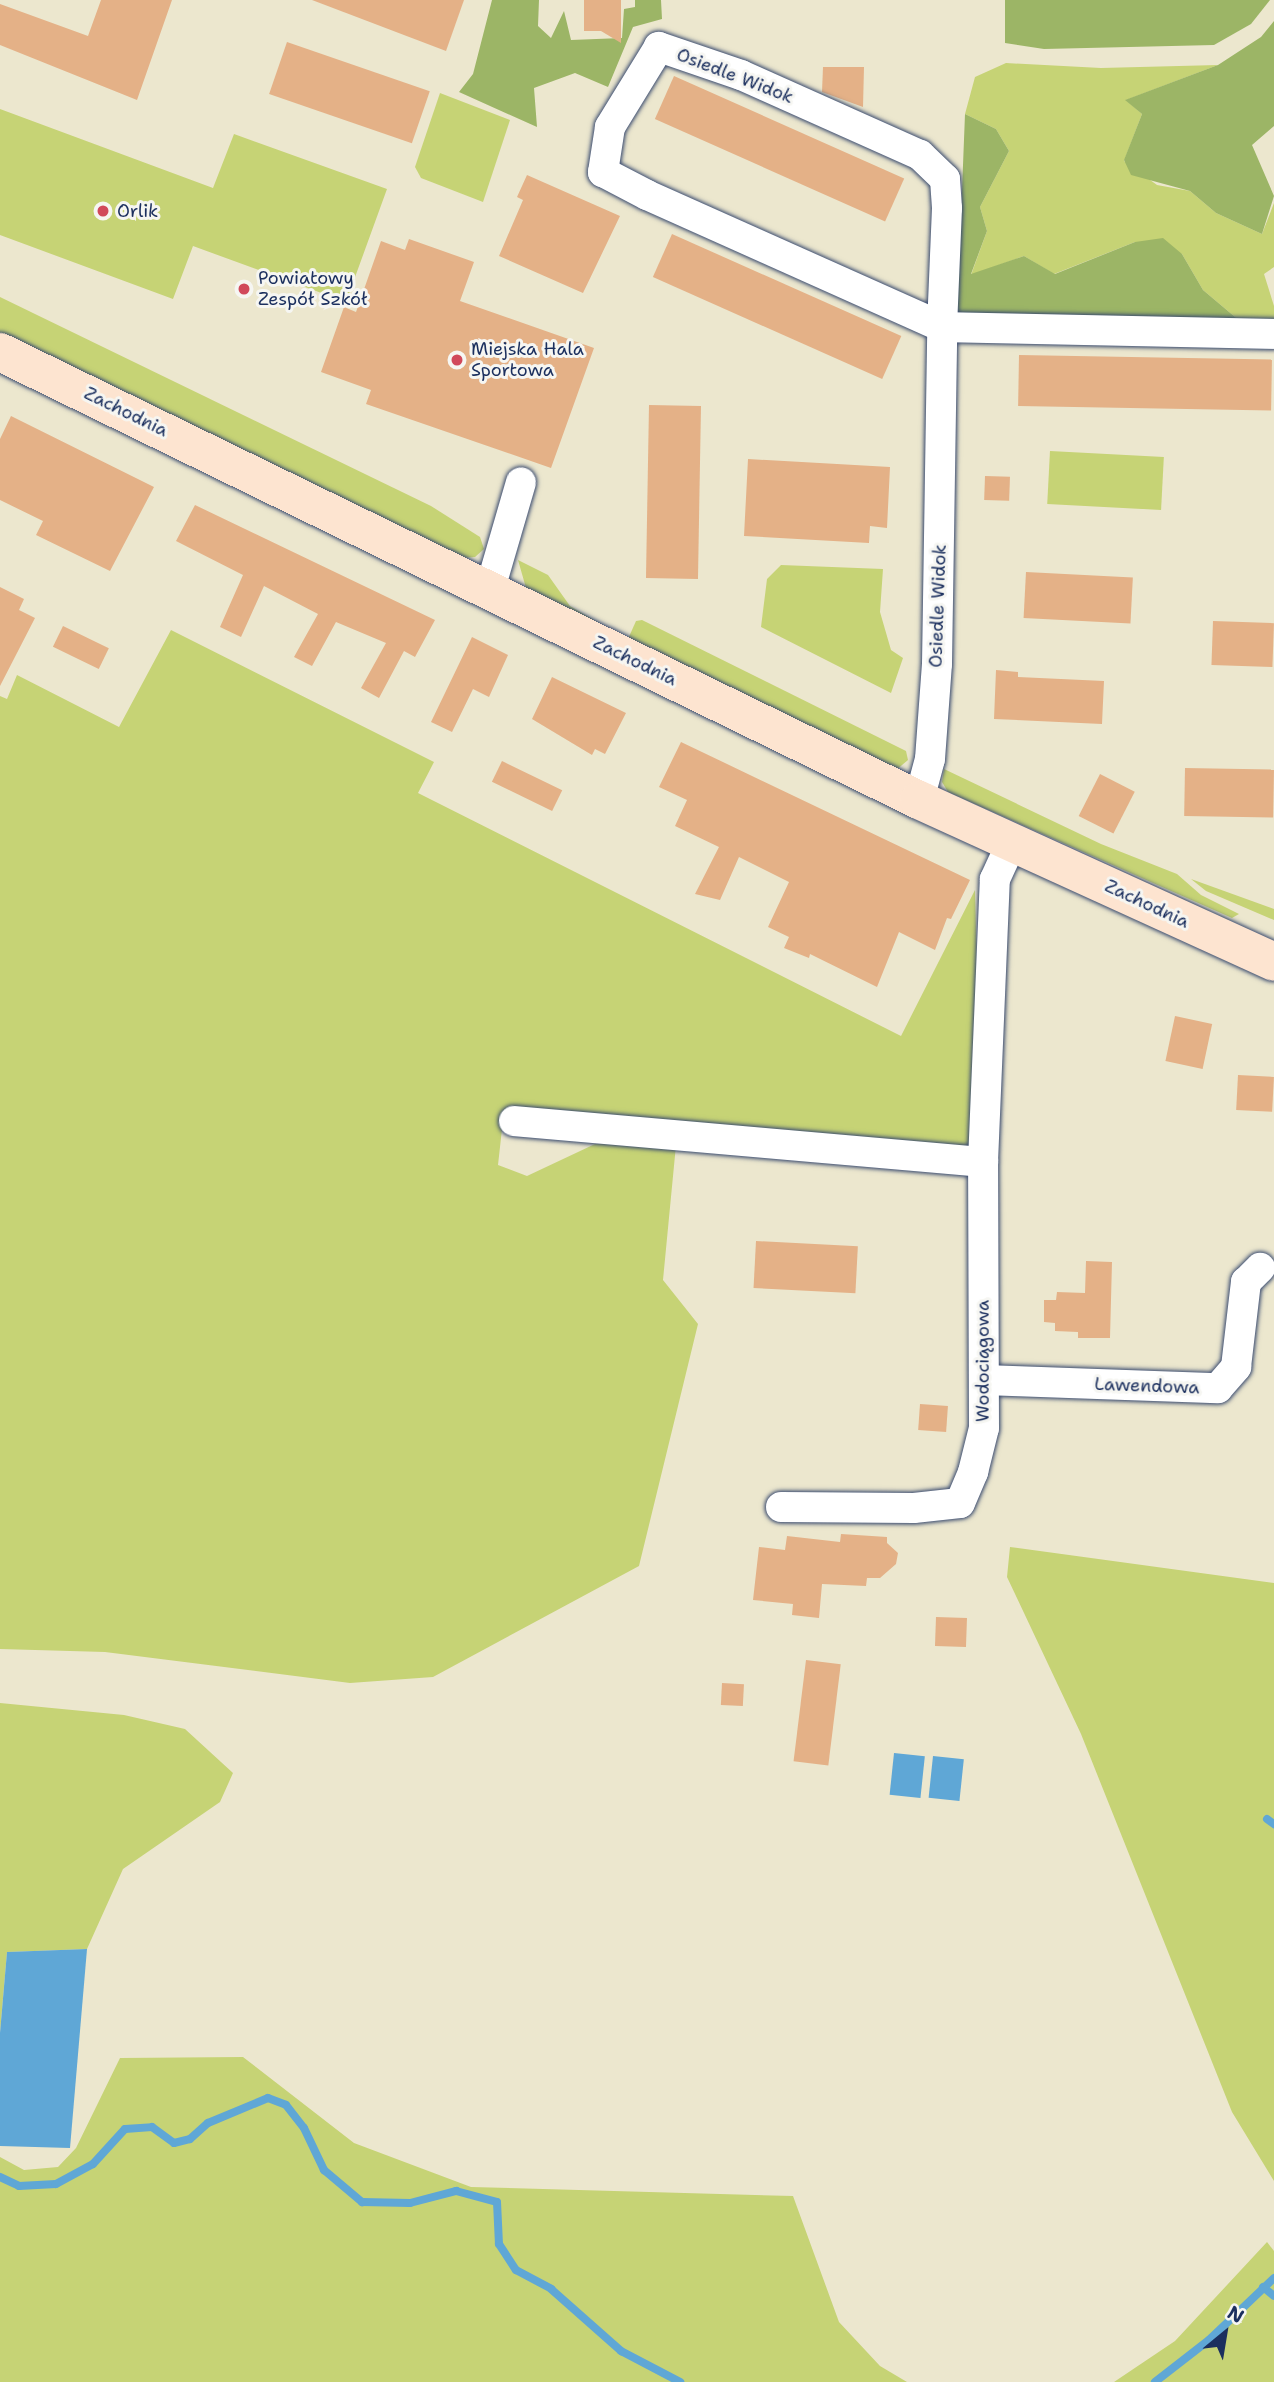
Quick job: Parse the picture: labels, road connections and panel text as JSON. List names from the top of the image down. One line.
{"streets":{"street":["Osiedle Widok","Zachodnia","Wodociągowa","Lawendowa"]},"crossings":[["Osiedle Widok","Zachodnia"],["Zachodnia","Wodociągowa"],["Wodociągowa","Lawendowa"]],"places":["Orlik","Powiatowy Zespół Szkół","Miejska Hala Sportowa"],"north":"top right"}
